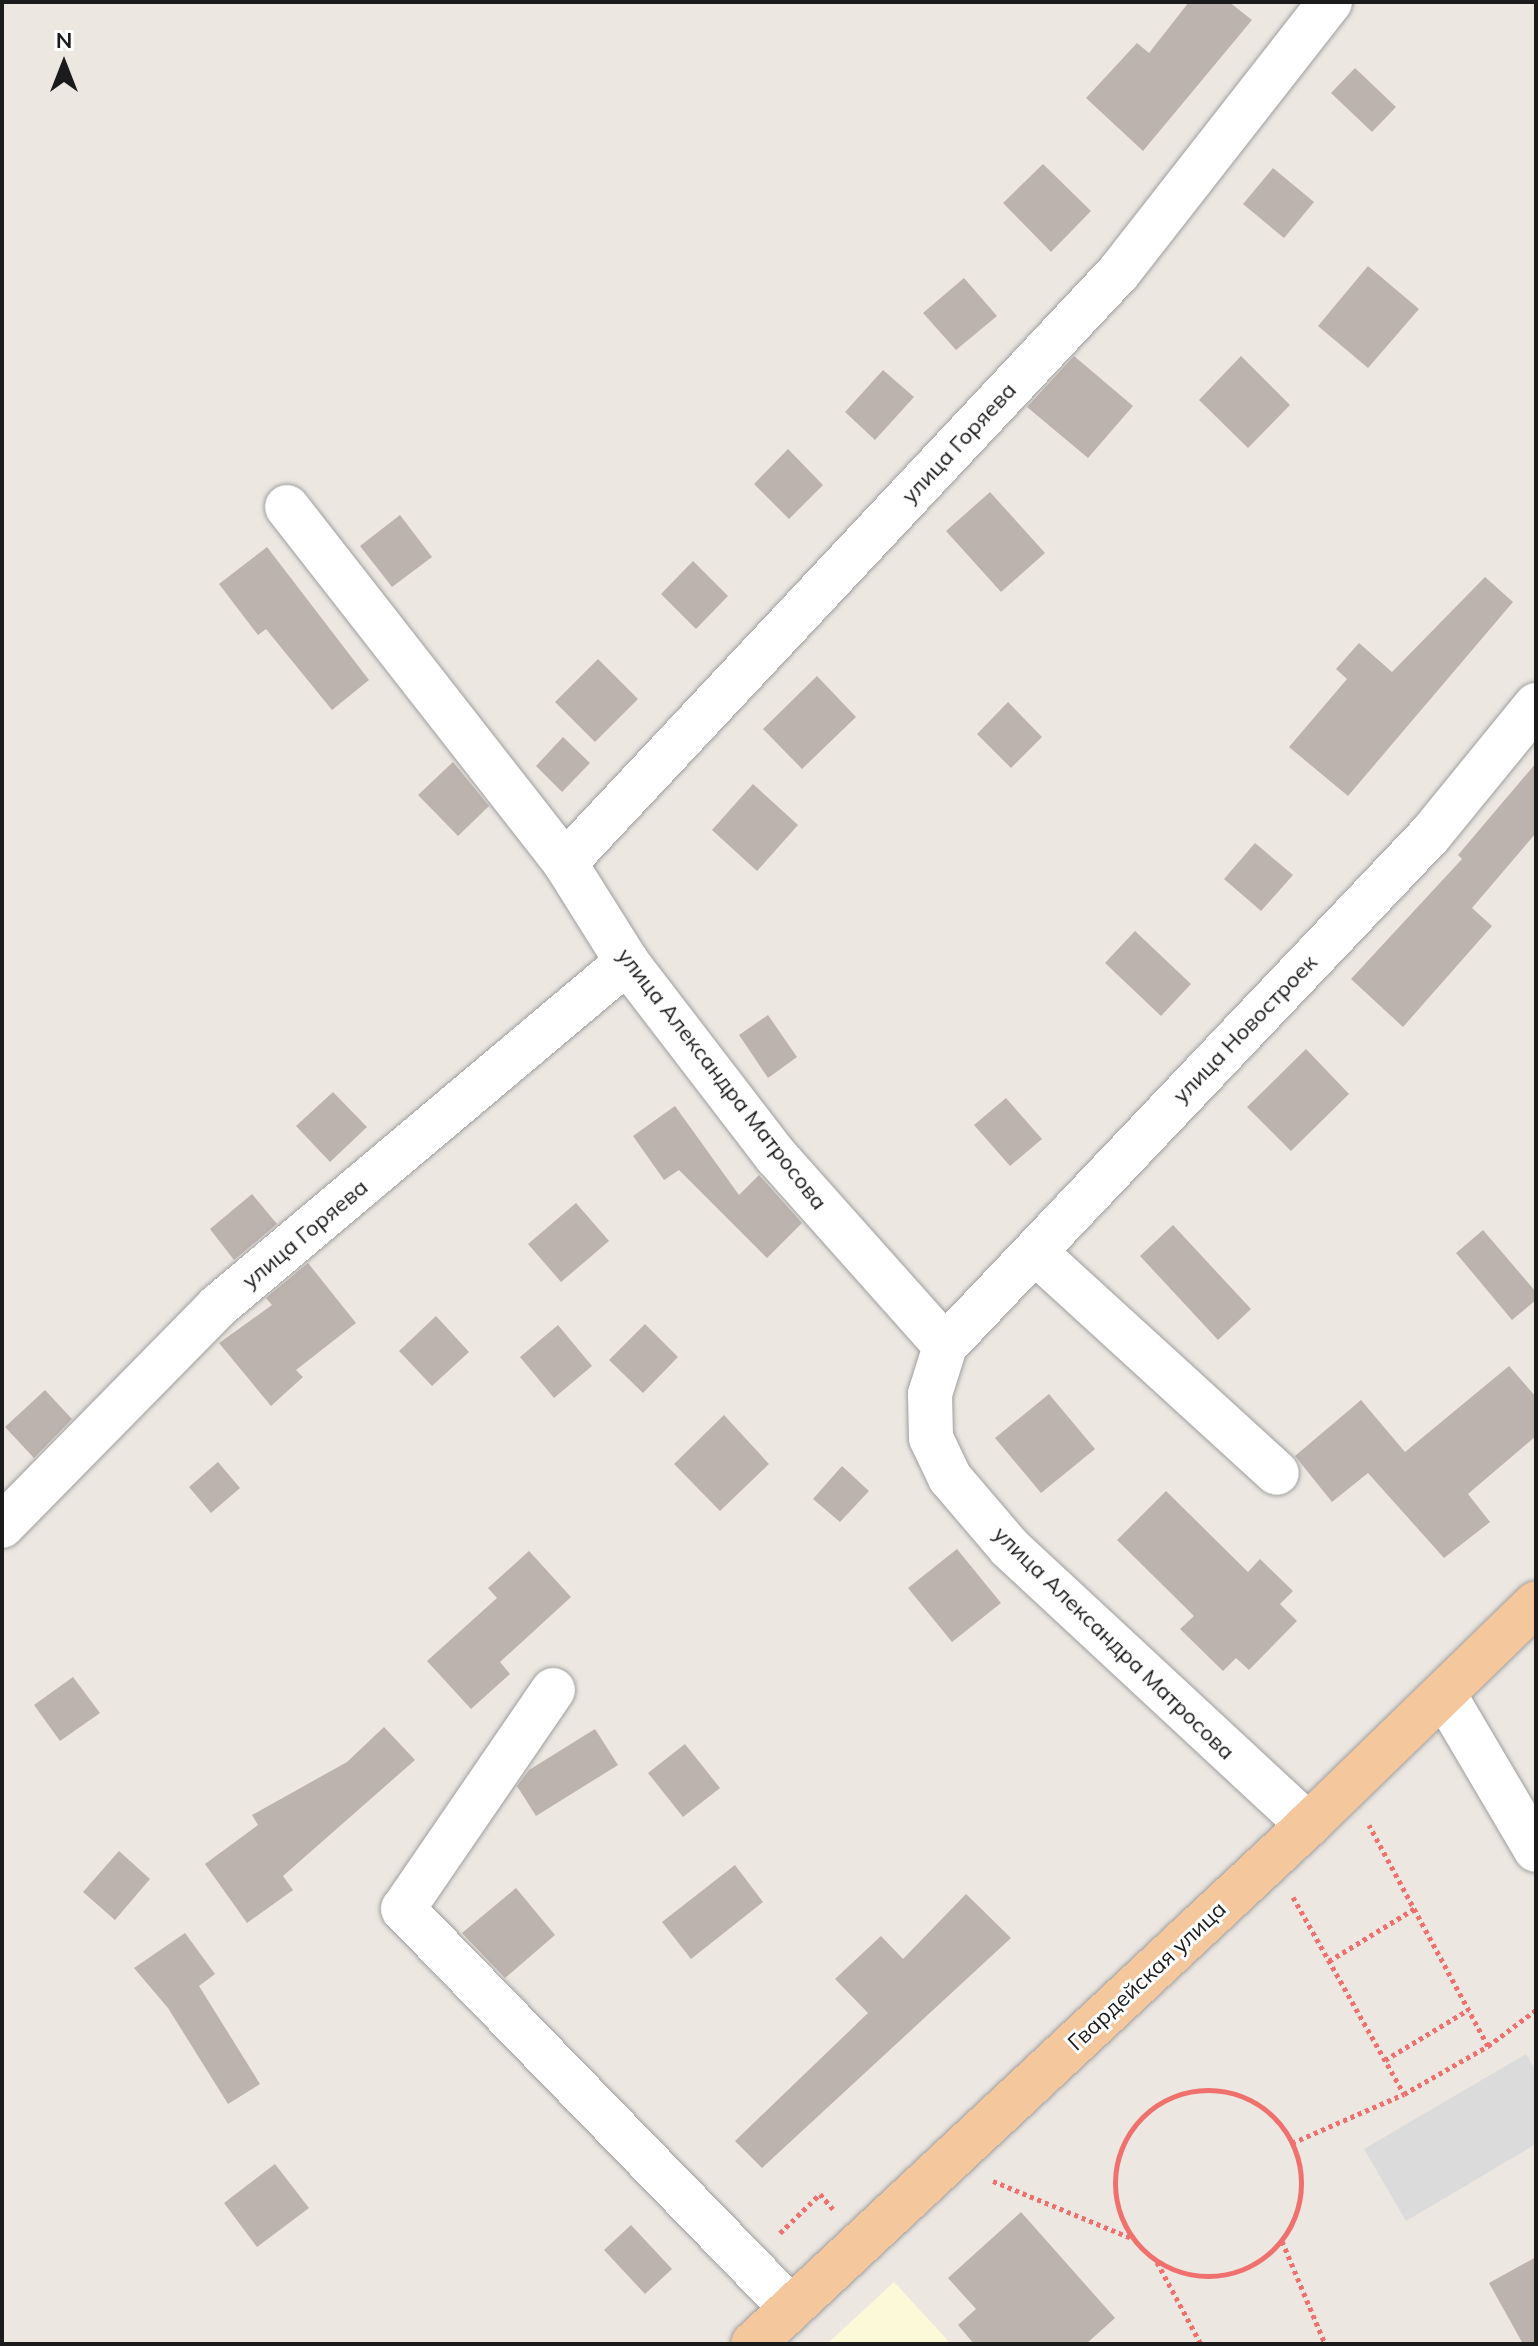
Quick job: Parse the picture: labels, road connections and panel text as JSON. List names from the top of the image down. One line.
{"streets":{"main road":["Гвардейская улица"],"street":["улица Горяева","улица Новостроек","улица Александра Матросова"]},"crossings":[["улица Горяева","улица Александра Матросова"],["улица Новостроек","улица Александра Матросова"],["улица Александра Матросова","Гвардейская улица"]],"north":"top"}
